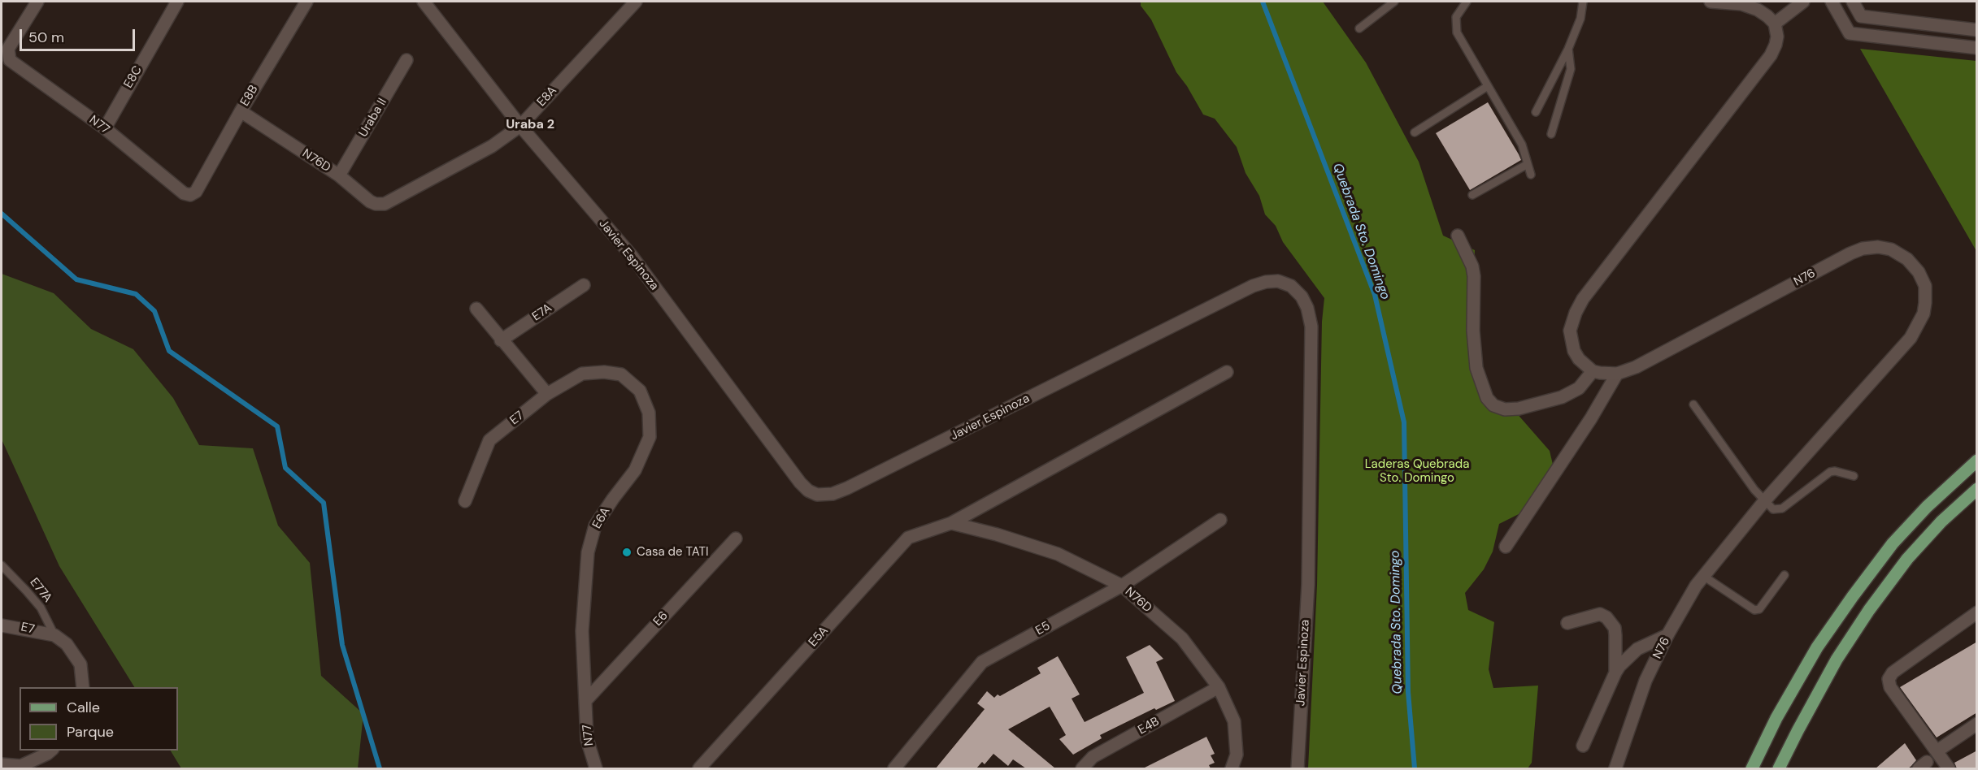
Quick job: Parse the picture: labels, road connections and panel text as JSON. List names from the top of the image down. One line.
{"streets":{"street":["E8C","E8B","E8A","Uraba II","N77","N76D","Javier Espinoza","N76","E7A","E7","E6A","E6","E5","E5A","E4B"],"lane":["E77A"]},"crossings":[["E8C","N77"],["E8B","N77"],["E8B","N76D"],["E8A","N76D"],["E8A","Javier Espinoza"],["Uraba II","N76D"],["N77","E6A"],["N77","E6"],["N76D","E5"],["N76D","E5A"],["N76D","E4B"],["E7","E6A"],["E7","E77A"],["E6A","E6"]],"districts":["Uraba 2"],"water":["Quebrada Sto. Domingo"],"parks":["Laderas Quebrada Sto. Domingo"],"places":["Casa de TATI"],"legend":["Calle","Parque"],"scale_bar":"50 m"}
